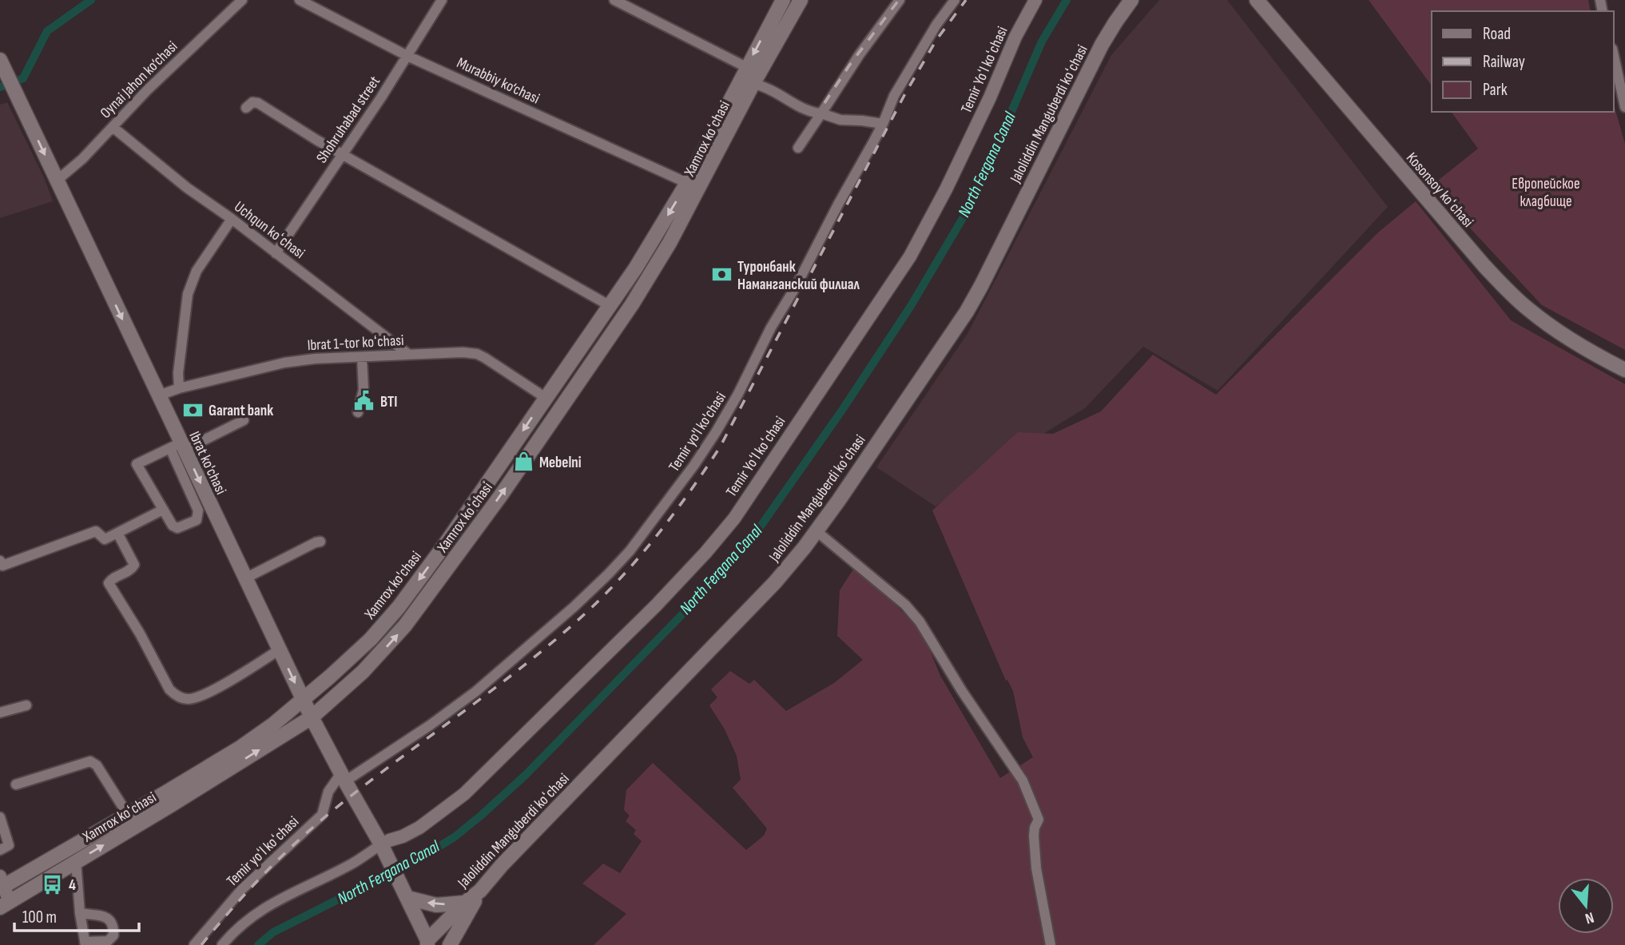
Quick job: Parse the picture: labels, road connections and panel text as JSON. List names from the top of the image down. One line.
{"streets":{"main road":["Jaloliddin Manguberdi koʻchasi","Xamrox koʻchasi","Kosonsoy koʻchasi","Ibrat ko'chasi","Xamrox ko'chasi"],"street":["Temir Yoʻl koʻchasi","Oynai Jahon ko‘chasi","Murabbiy ko‘chasi","Shohruhabad street","Uchqun koʻchasi","Ibrat 1-tor koʻchasi","Temir yo'l ko'chasi","Temir yoʻl koʻchasi"]},"crossings":[["Temir Yoʻl koʻchasi","Ibrat ko'chasi"],["Oynai Jahon ko‘chasi","Uchqun koʻchasi"],["Oynai Jahon ko‘chasi","Ibrat ko'chasi"],["Murabbiy ko‘chasi","Shohruhabad street"],["Murabbiy ko‘chasi","Xamrox ko'chasi"],["Jaloliddin Manguberdi koʻchasi","Ibrat ko'chasi"],["Shohruhabad street","Uchqun koʻchasi"],["Xamrox koʻchasi","Ibrat ko'chasi"],["Uchqun koʻchasi","Ibrat 1-tor koʻchasi"],["Ibrat 1-tor koʻchasi","Ibrat ko'chasi"],["Ibrat 1-tor koʻchasi","Xamrox ko'chasi"],["Temir yo'l ko'chasi","Ibrat ko'chasi"],["Temir yo'l ko'chasi","Temir yoʻl koʻchasi"],["Ibrat ko'chasi","Xamrox ko'chasi"],["Ibrat ko'chasi","Temir yoʻl koʻchasi"]],"one_way":["Xamrox koʻchasi","Ibrat ko'chasi","Xamrox ko'chasi"],"water":["North Fergana Canal"],"parks":["Европейское кладбище"],"places":{"bank":["Туронбанк Наманганский филиал","Garant bank"],"public building":["BTI"],"shop":["Mebelni"],"bus stop":["4"]},"legend":["Road","Railway","Park"],"scale_bar":"100 m","north":"bottom"}
